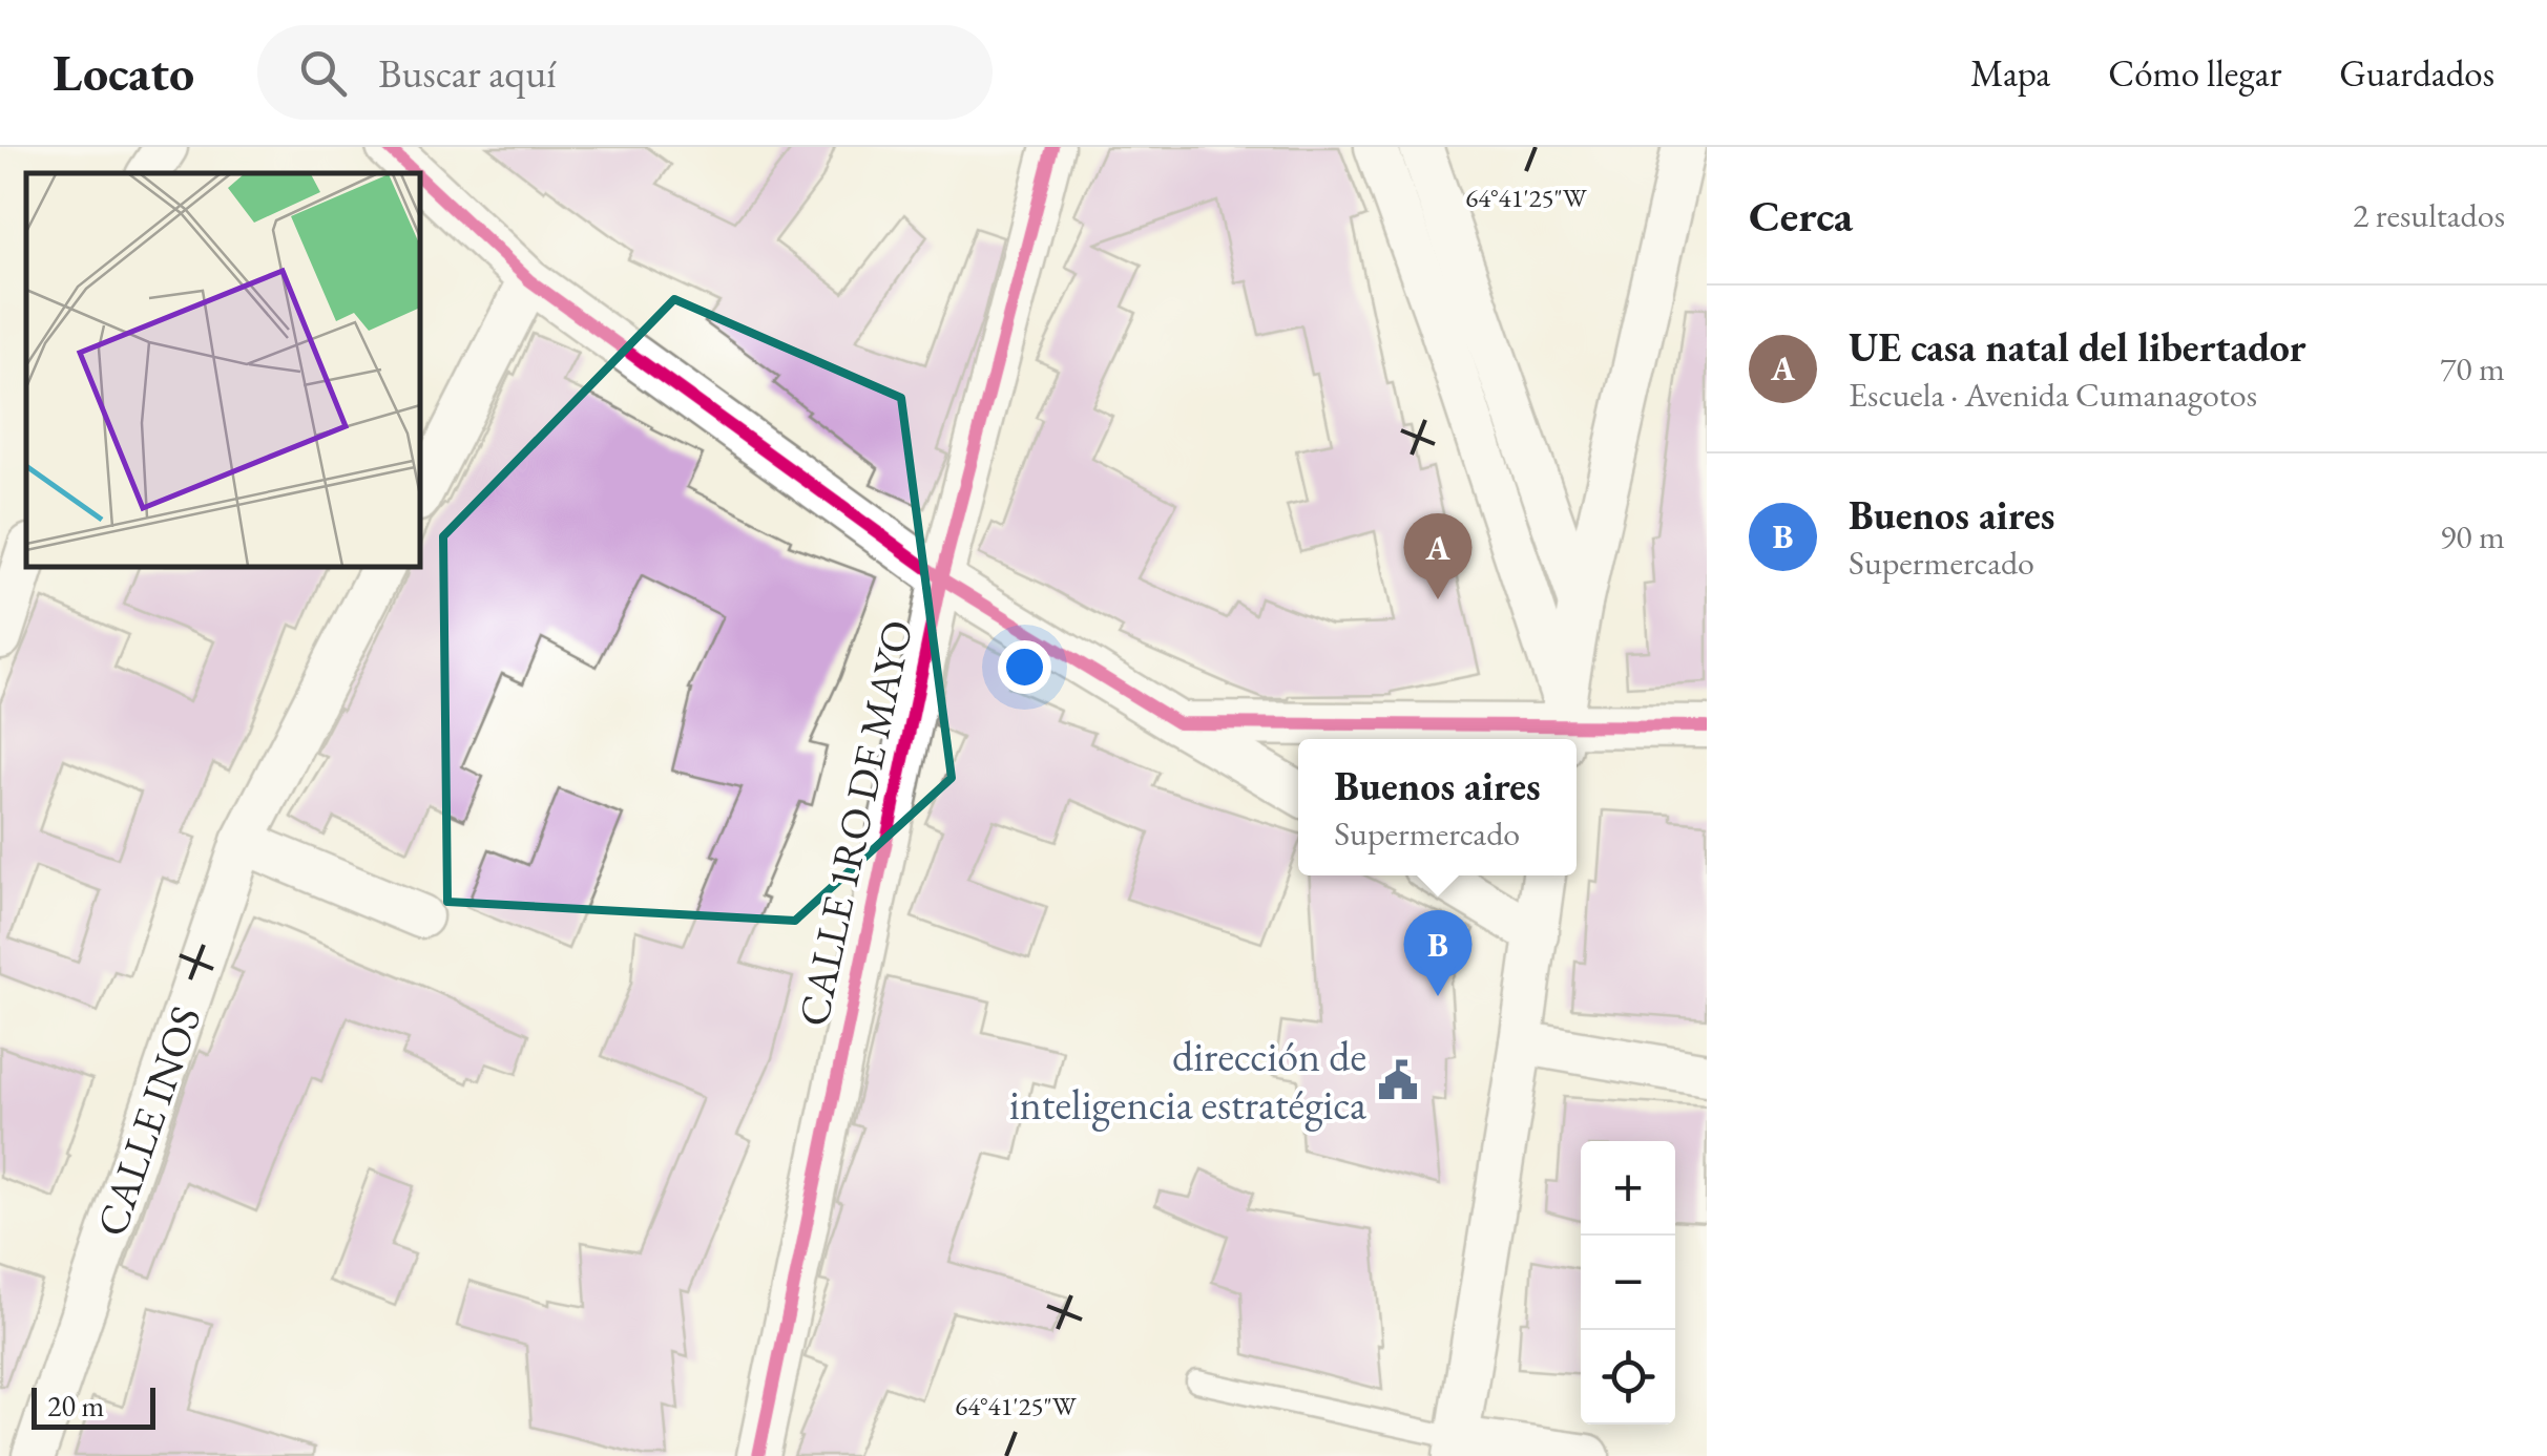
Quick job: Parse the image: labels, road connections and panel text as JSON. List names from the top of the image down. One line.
{"streets":{"street":["CALLE 1RO DE MAYO","CALLE INOS"]},"places":{"public building":["dirección de inteligencia estratégica"]},"scale_bar":"20 m","page":{"header":"Locato","search":"Buscar aquí","nav":["Mapa","Cómo llegar","Guardados"],"heading":["Cerca","2 resultados"],"list":[{"mark":"A","name":"UE casa natal del libertador","note":"Escuela · Avenida Cumanagotos","value":"70 m"},{"mark":"B","name":"Buenos aires","note":"Supermercado","value":"90 m"}],"pins":["A","B"],"popup":["Buenos aires","Supermercado"],"map_buttons":["+","−"],"scale":"20 m"},"coordinates":["64°41'25\"W"]}
